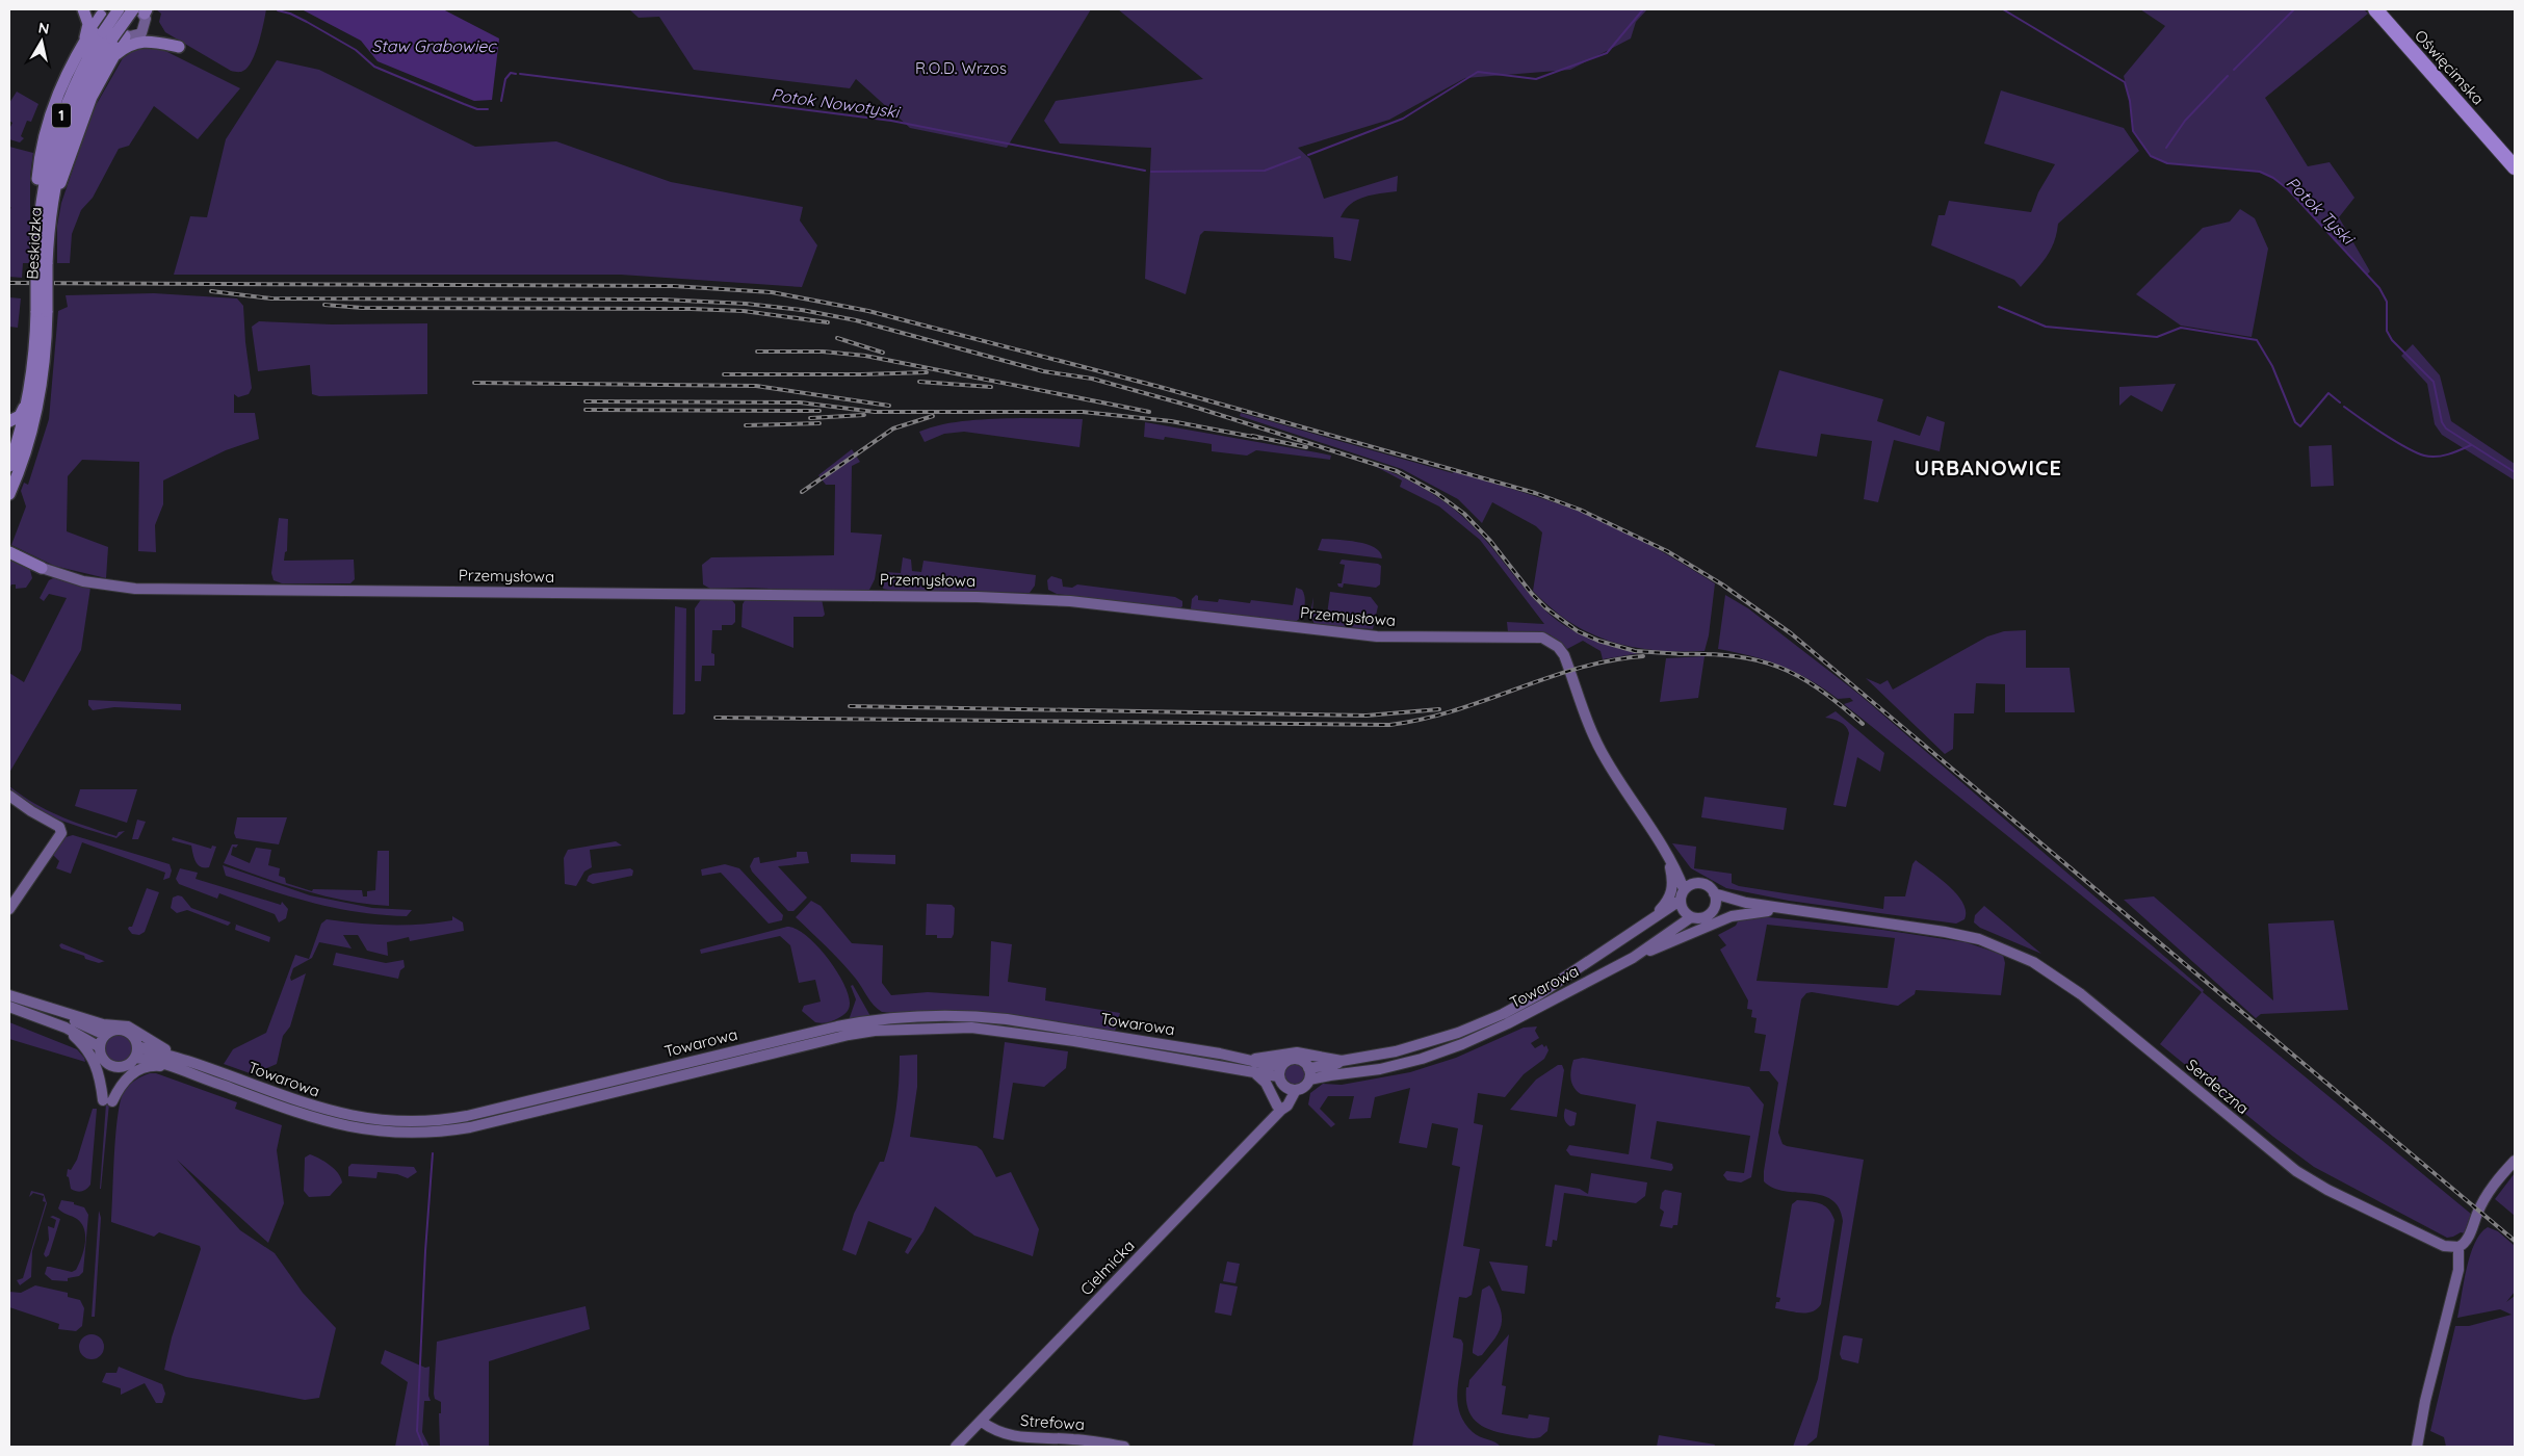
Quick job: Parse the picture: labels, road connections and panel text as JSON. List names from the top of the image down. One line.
{"streets":{"highway":["Oświęcimska"],"main road":["1","Beskidzka"],"street":["Przemysłowa","Towarowa","Serdeczna","Cielmicka","Strefowa"]},"crossings":[["Przemysłowa","Towarowa"],["Towarowa","Cielmicka"],["Cielmicka","Strefowa"]],"districts":["URBANOWICE"],"water":["Staw Grabowiec","Potok Nowotyski","Potok Tyski"],"parks":["R.O.D. Wrzos"],"north":"top"}
